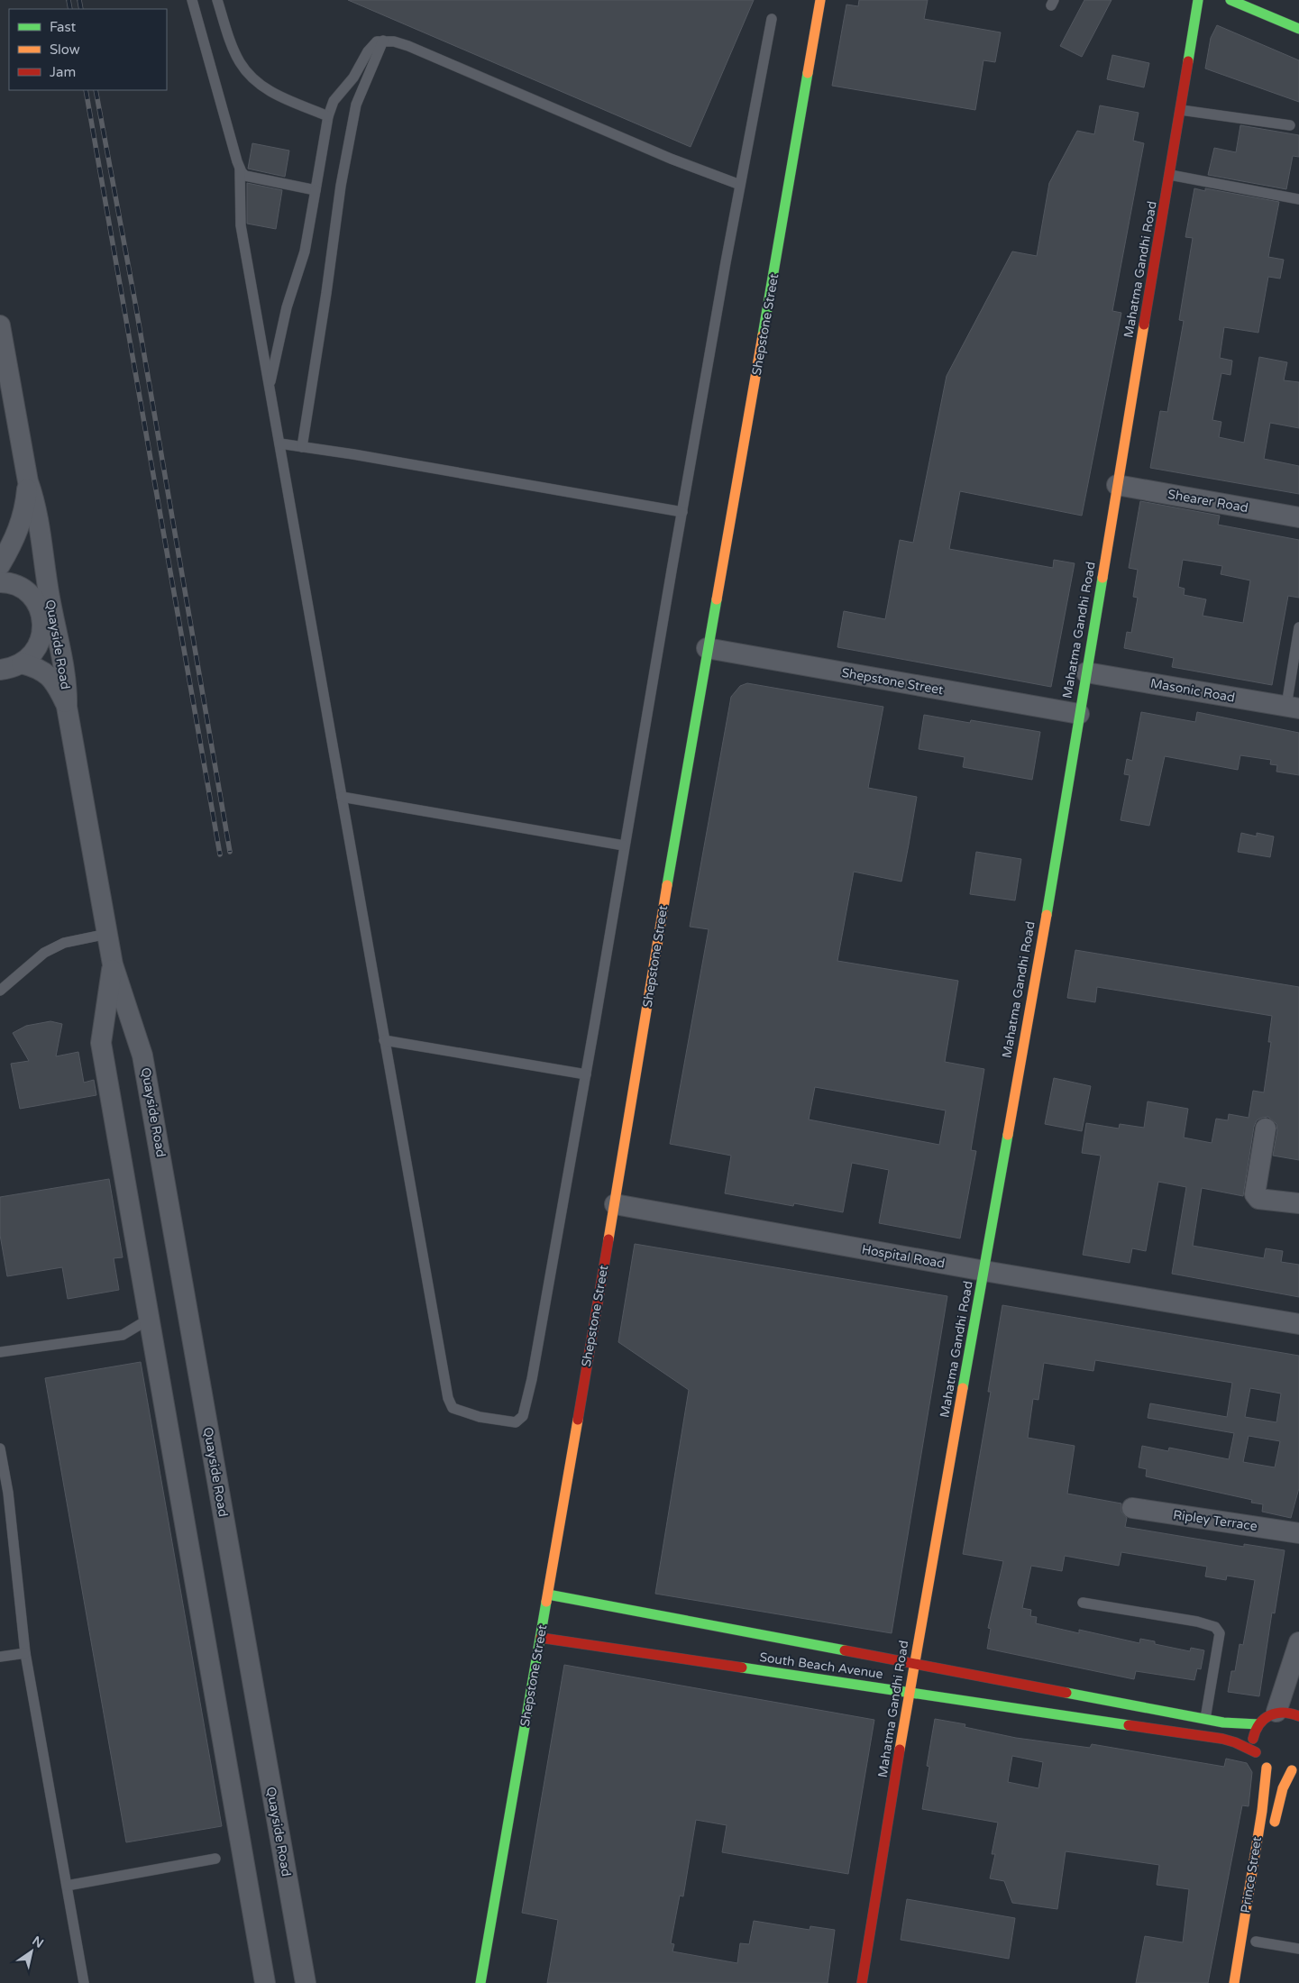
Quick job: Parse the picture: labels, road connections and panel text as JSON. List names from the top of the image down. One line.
{"streets":{"main road":["Mahatma Gandhi Road","Shepstone Street","South Beach Avenue","Prince Street"],"street":["Shearer Road","Quayside Road","Masonic Road","Hospital Road","Ripley Terrace"]},"crossings":[["Mahatma Gandhi Road","Shepstone Street"],["Mahatma Gandhi Road","Shearer Road"],["Mahatma Gandhi Road","Masonic Road"],["Mahatma Gandhi Road","Hospital Road"],["Mahatma Gandhi Road","South Beach Avenue"],["Shepstone Street","Hospital Road"],["Shepstone Street","South Beach Avenue"]],"legend":["Fast","Slow","Jam"],"north":"top right"}
